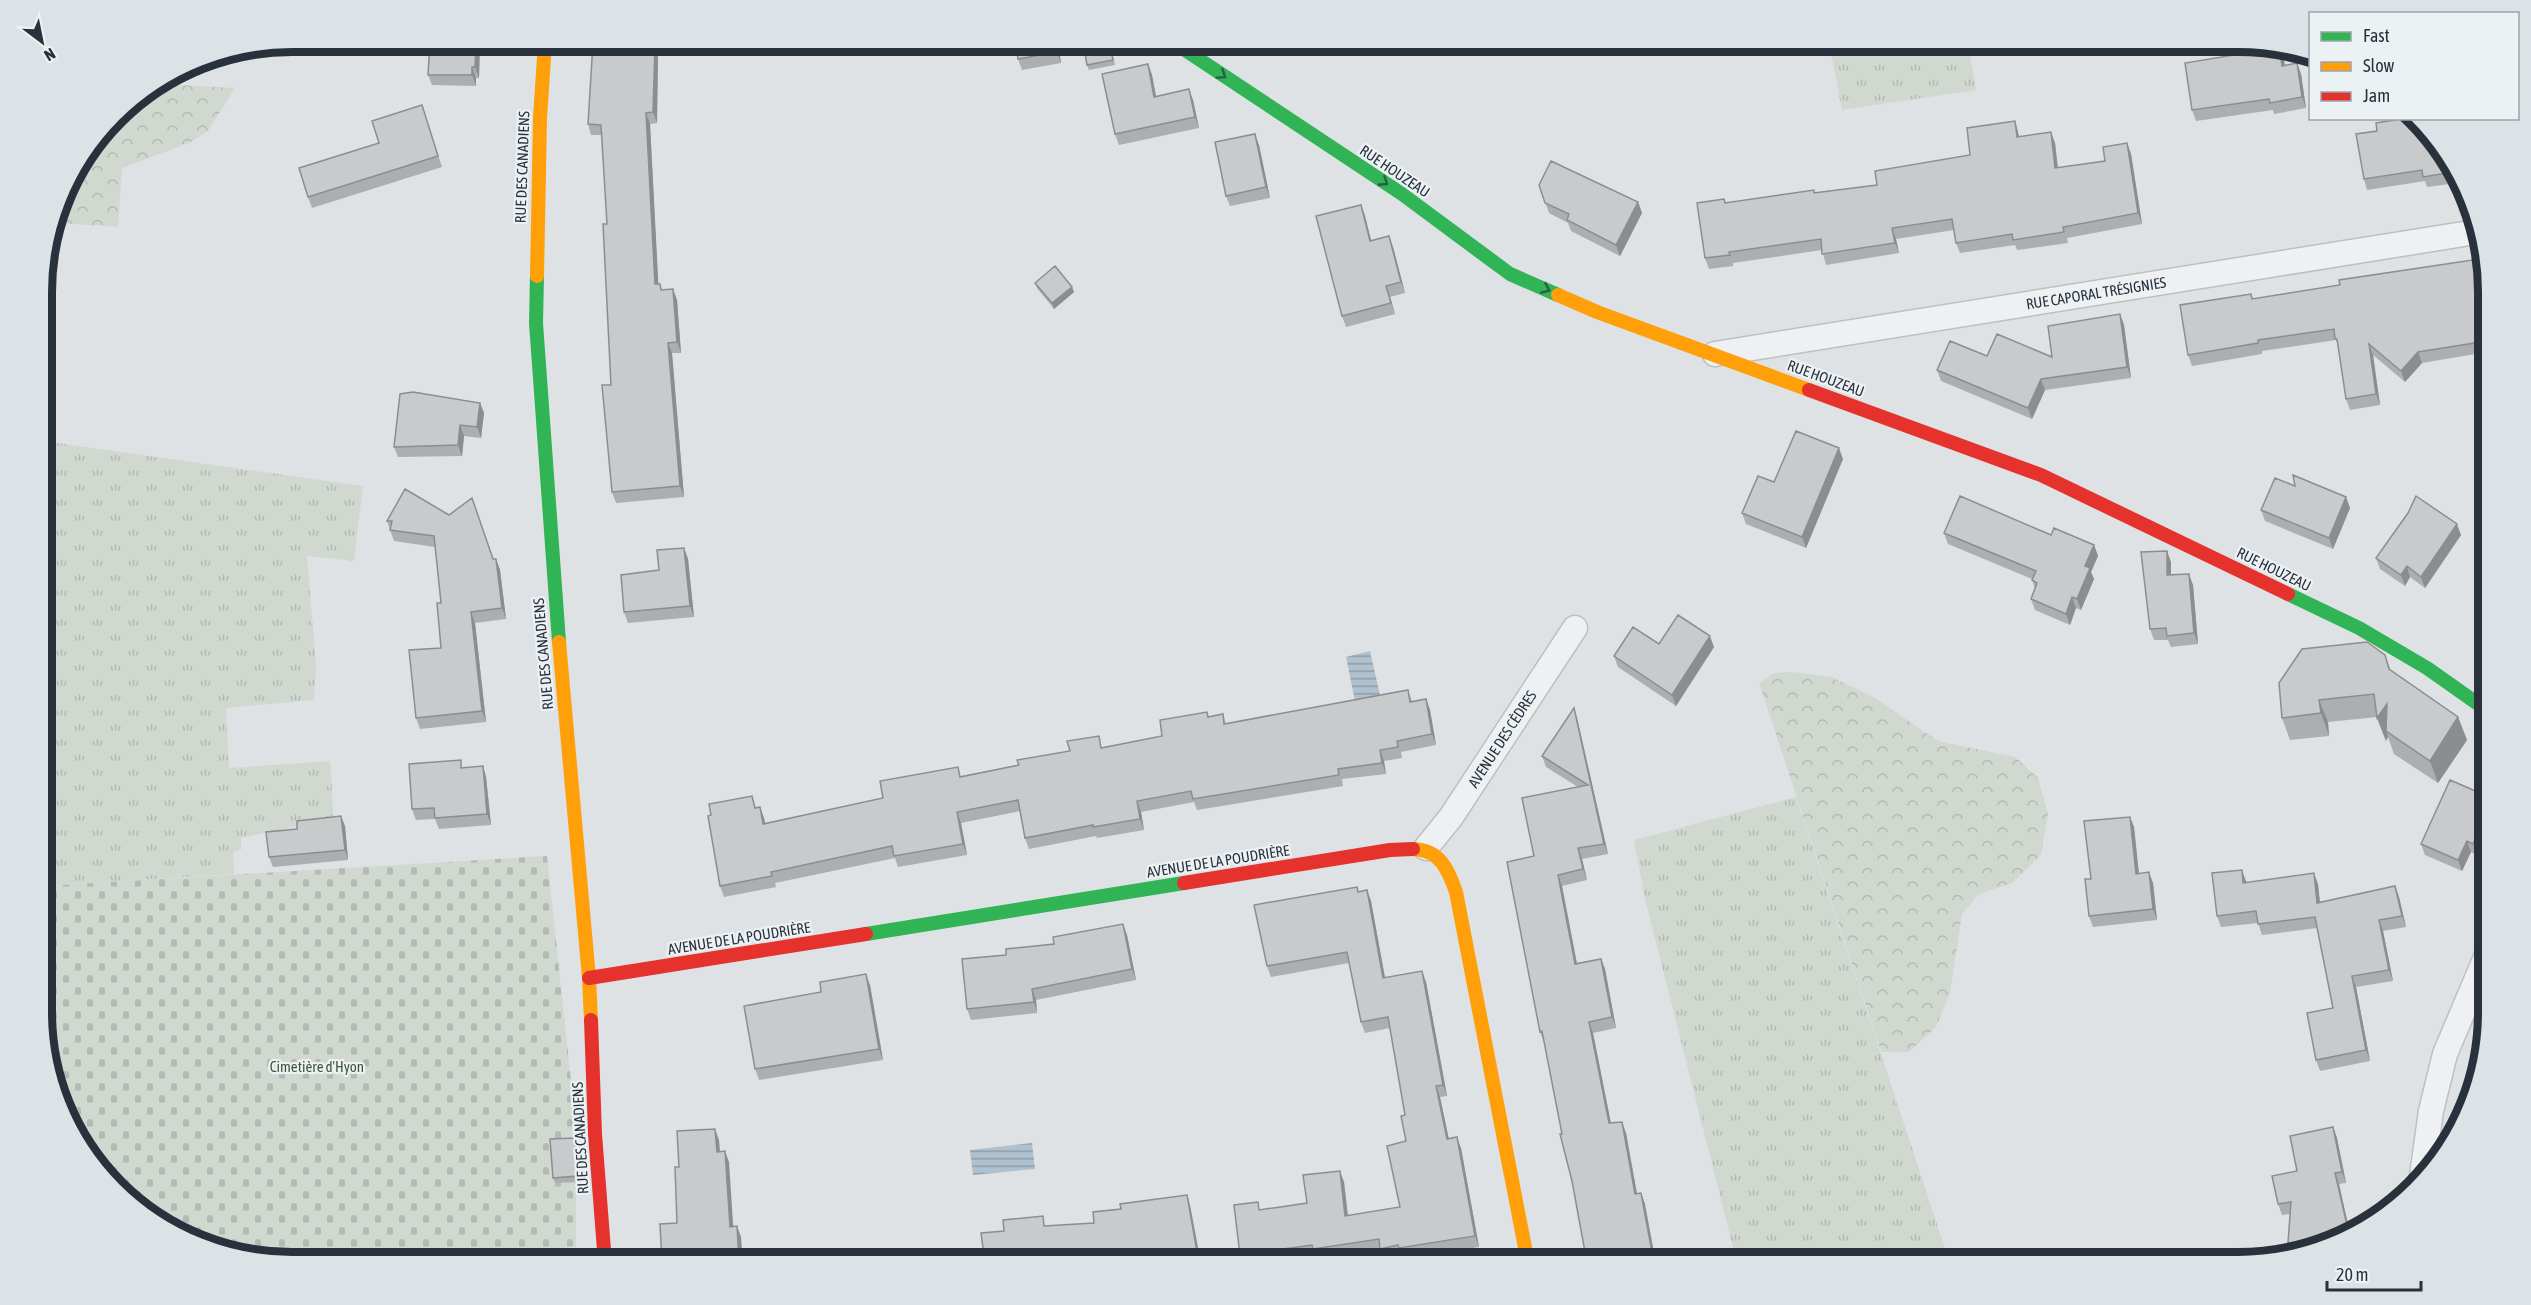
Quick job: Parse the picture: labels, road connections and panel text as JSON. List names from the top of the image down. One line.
{"streets":{"street":["RUE DES CANADIENS","RUE HOUZEAU","RUE CAPORAL TRÉSIGNIES","AVENUE DES CÈDRES","AVENUE DE LA POUDRIÈRE"]},"crossings":[["RUE DES CANADIENS","AVENUE DE LA POUDRIÈRE"],["RUE HOUZEAU","RUE CAPORAL TRÉSIGNIES"],["AVENUE DES CÈDRES","AVENUE DE LA POUDRIÈRE"]],"one_way":["RUE HOUZEAU"],"parks":["Cimetière d'Hyon"],"legend":["Fast","Slow","Jam"],"scale_bar":"20 m","north":"bottom right"}
